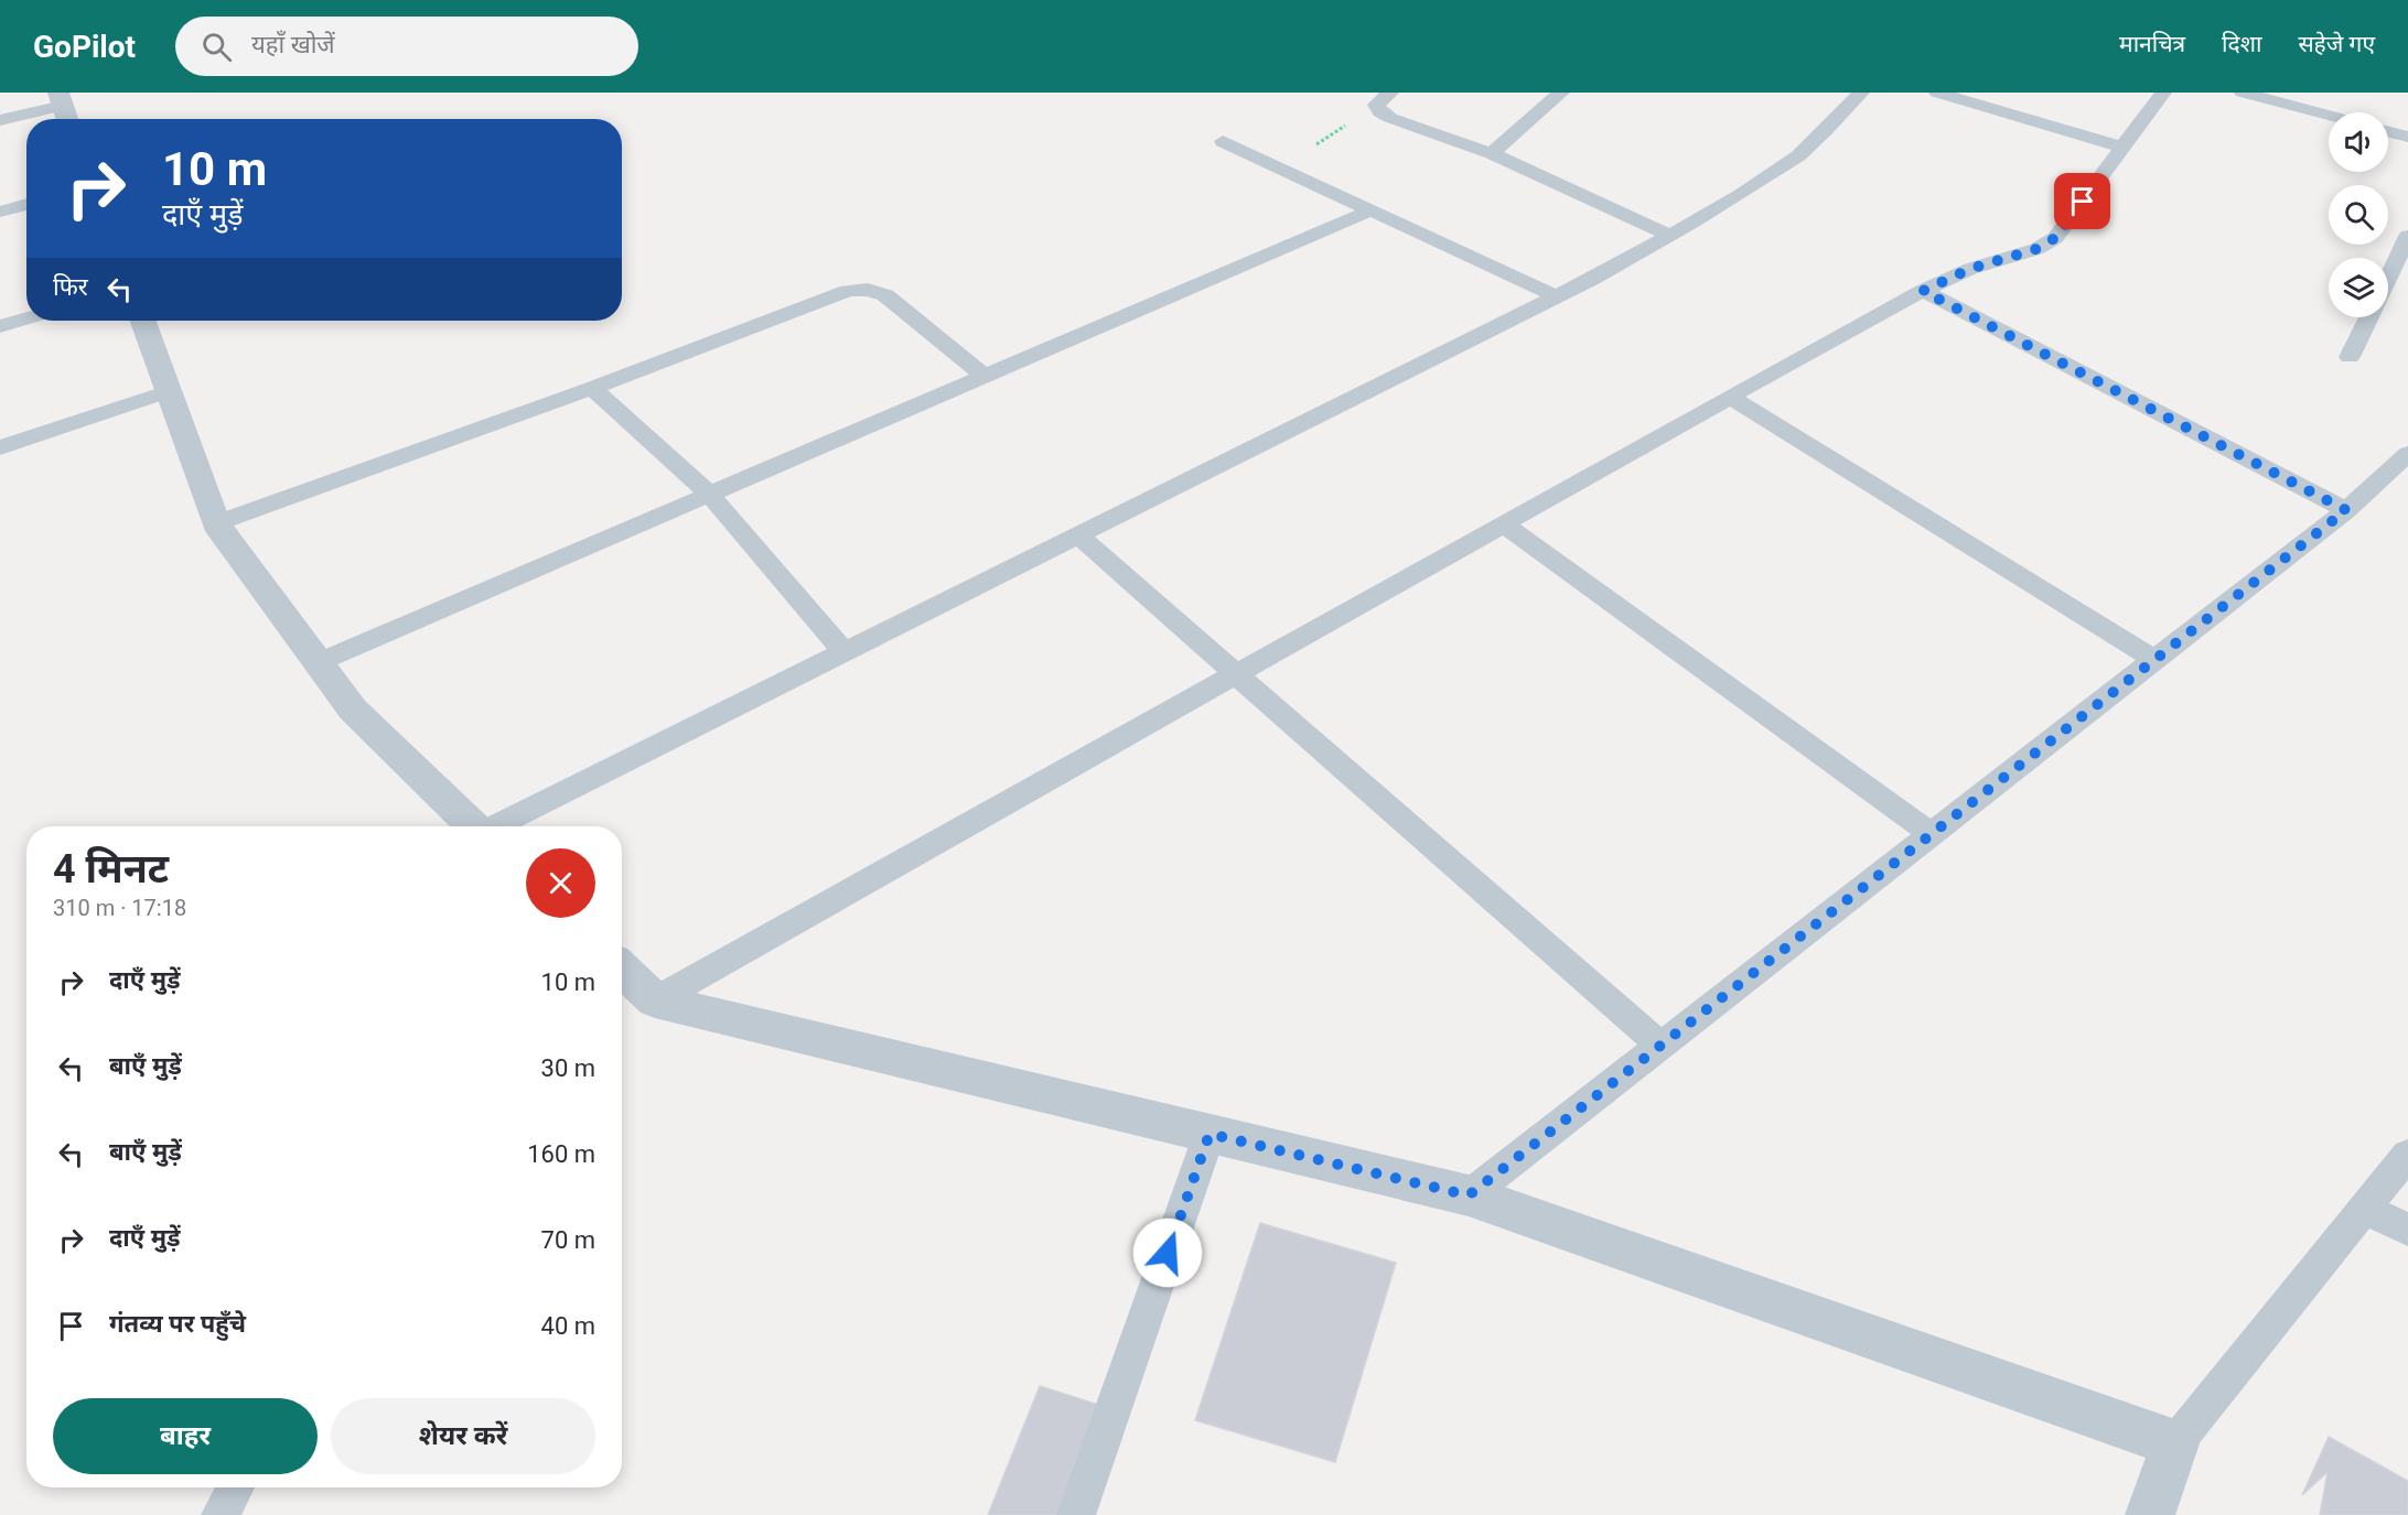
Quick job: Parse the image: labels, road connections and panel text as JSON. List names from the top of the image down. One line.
{"page":{"header":"GoPilot","search":"यहाँ खोजें","nav":["मानचित्र","दिशा","सहेजे गए"],"turn":["10 m","दाएँ मुड़ें"],"then":"फिर","heading":["4 मिनट","310 m · 17:18"],"list":[{"name":"दाएँ मुड़ें","value":"10 m"},{"name":"बाएँ मुड़ें","value":"30 m"},{"name":"बाएँ मुड़ें","value":"160 m"},{"name":"दाएँ मुड़ें","value":"70 m"},{"name":"गंतव्य पर पहुँचे","value":"40 m"}],"buttons":["बाहर","शेयर करें"]}}
